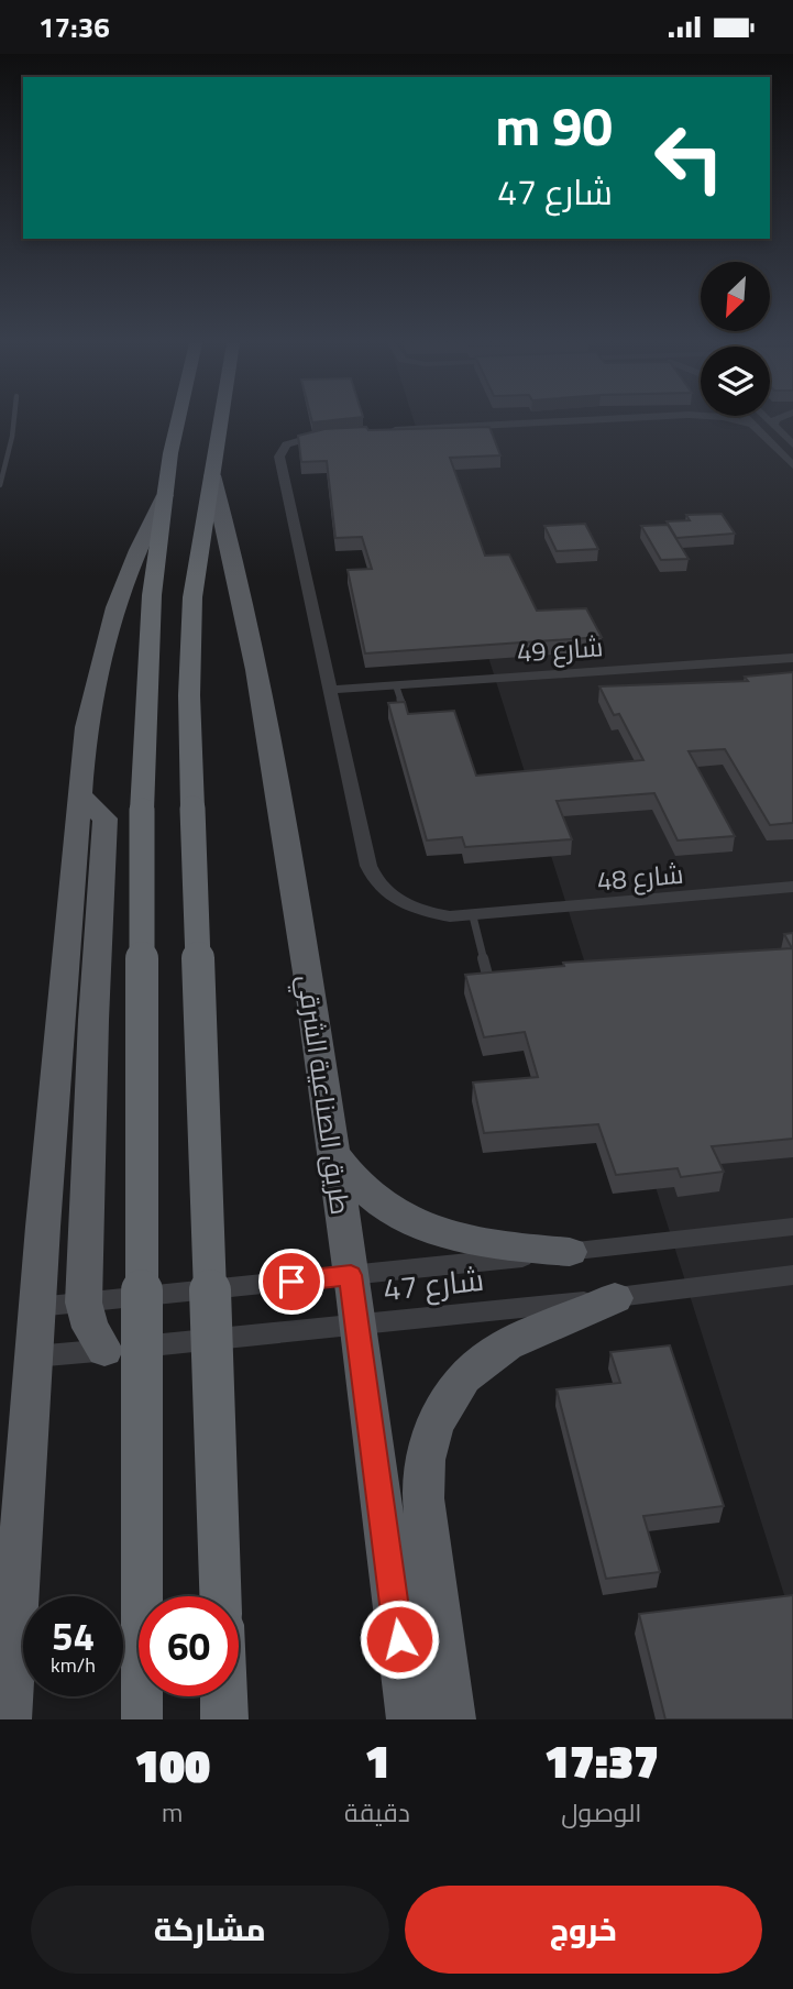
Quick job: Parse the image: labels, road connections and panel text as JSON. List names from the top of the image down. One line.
{"streets":{"highway":["طريق الصناعية الشرقي"],"street":["شارع 49","شارع 48","شارع 47"]},"crossings":[["طريق الصناعية الشرقي","شارع 47"]],"north":"bottom left","page":{"status":"17:36","turn":["90 m","شارع 47"],"speed":"54 km/h","limit":"60","eta":["17:37","الوصول","1","دقيقة","100","m"],"buttons":["خروج","مشاركة"]}}
